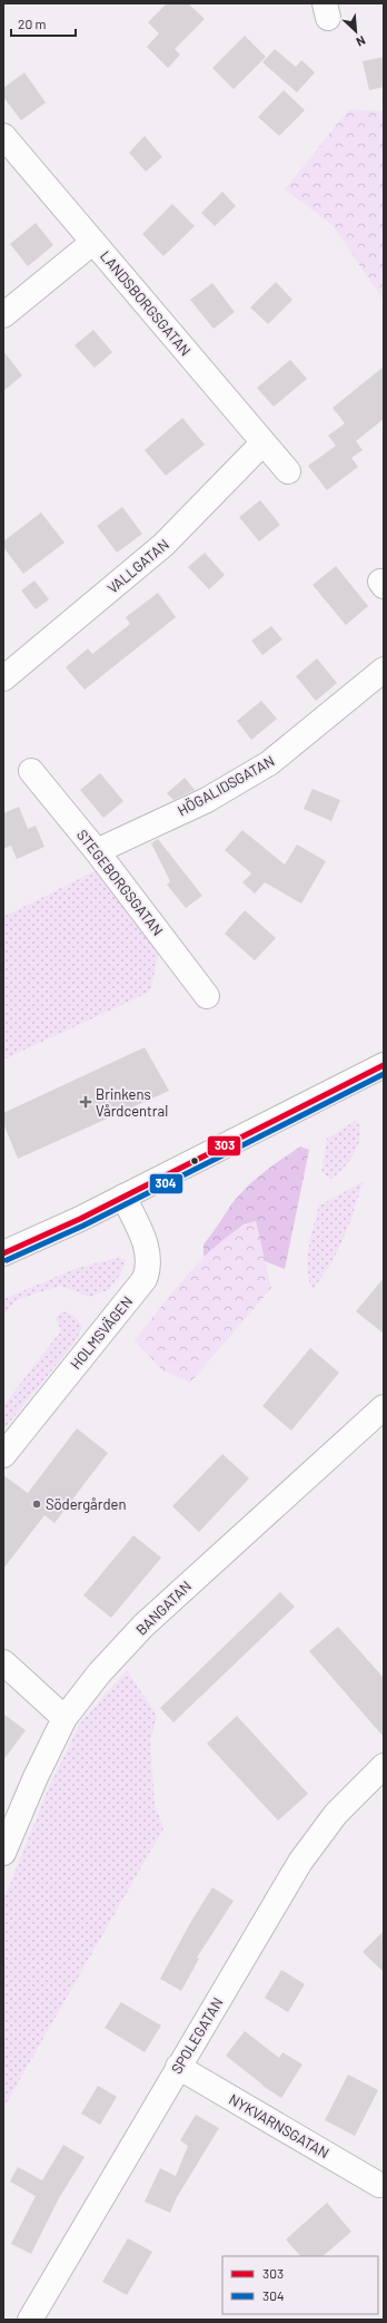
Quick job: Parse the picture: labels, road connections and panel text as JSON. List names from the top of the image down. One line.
{"streets":{"street":["LANDSBORGSGATAN","VALLGATAN","HÖGALIDSGATAN","STEGEBORGSGATAN","HOLMSVÄGEN","BANGATAN","SPOLEGATAN","NYKVARNSGATAN"]},"crossings":[["LANDSBORGSGATAN","VALLGATAN"],["HÖGALIDSGATAN","STEGEBORGSGATAN"],["SPOLEGATAN","NYKVARNSGATAN"]],"places":{"health":["Brinkens Vårdcentral"],"other":["Södergården"]},"lines":["transit line 303","transit line 304"],"legend":["303","304"],"scale_bar":"20 m","north":"bottom right"}
